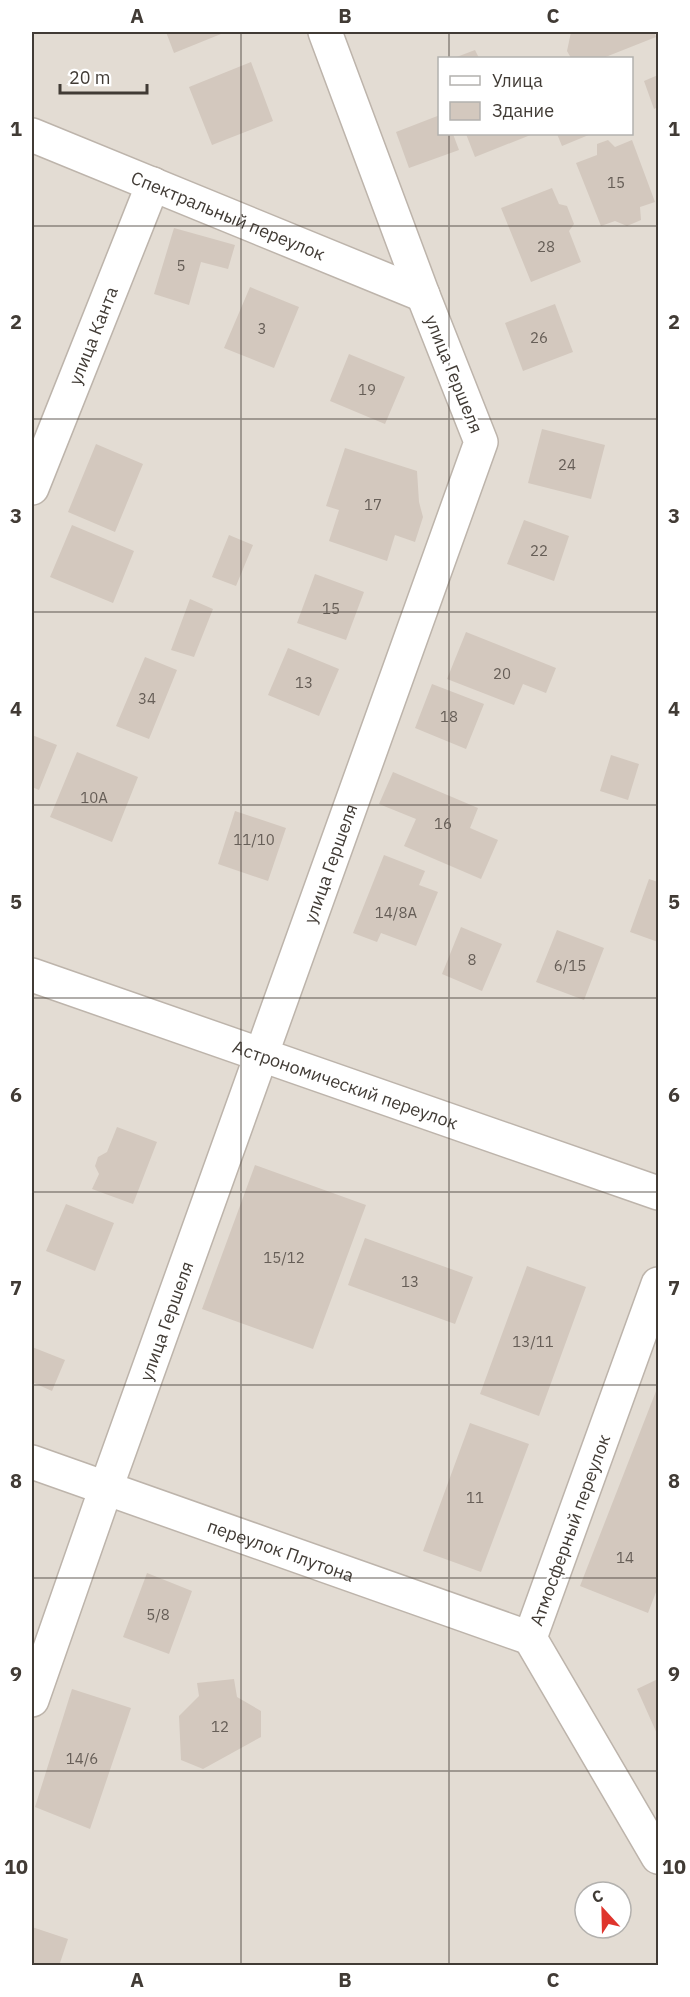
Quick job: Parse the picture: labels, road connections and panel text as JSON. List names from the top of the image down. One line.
{"streets":{"street":["Спектральный переулок","улица Канта","улица Гершеля","Астрономический переулок","Атмосферный переулок","переулок Плутона"]},"crossings":[["Спектральный переулок","улица Канта"],["Спектральный переулок","улица Гершеля"],["улица Гершеля","Астрономический переулок"],["улица Гершеля","переулок Плутона"],["Атмосферный переулок","переулок Плутона"]],"house_numbers":["15","28","5","3","26","19","24","17","22","15","20","13","34","18","10А","16","11/10","14/8А","8","6/15","15/12","13","13/11","11","14","5/8","12","14/6"],"legend":["Улица","Здание"],"scale_bar":"20 m","north":"top","grid":{"columns":["A","B","C"],"rows":["1","2","3","4","5","6","7","8","9","10"]}}
